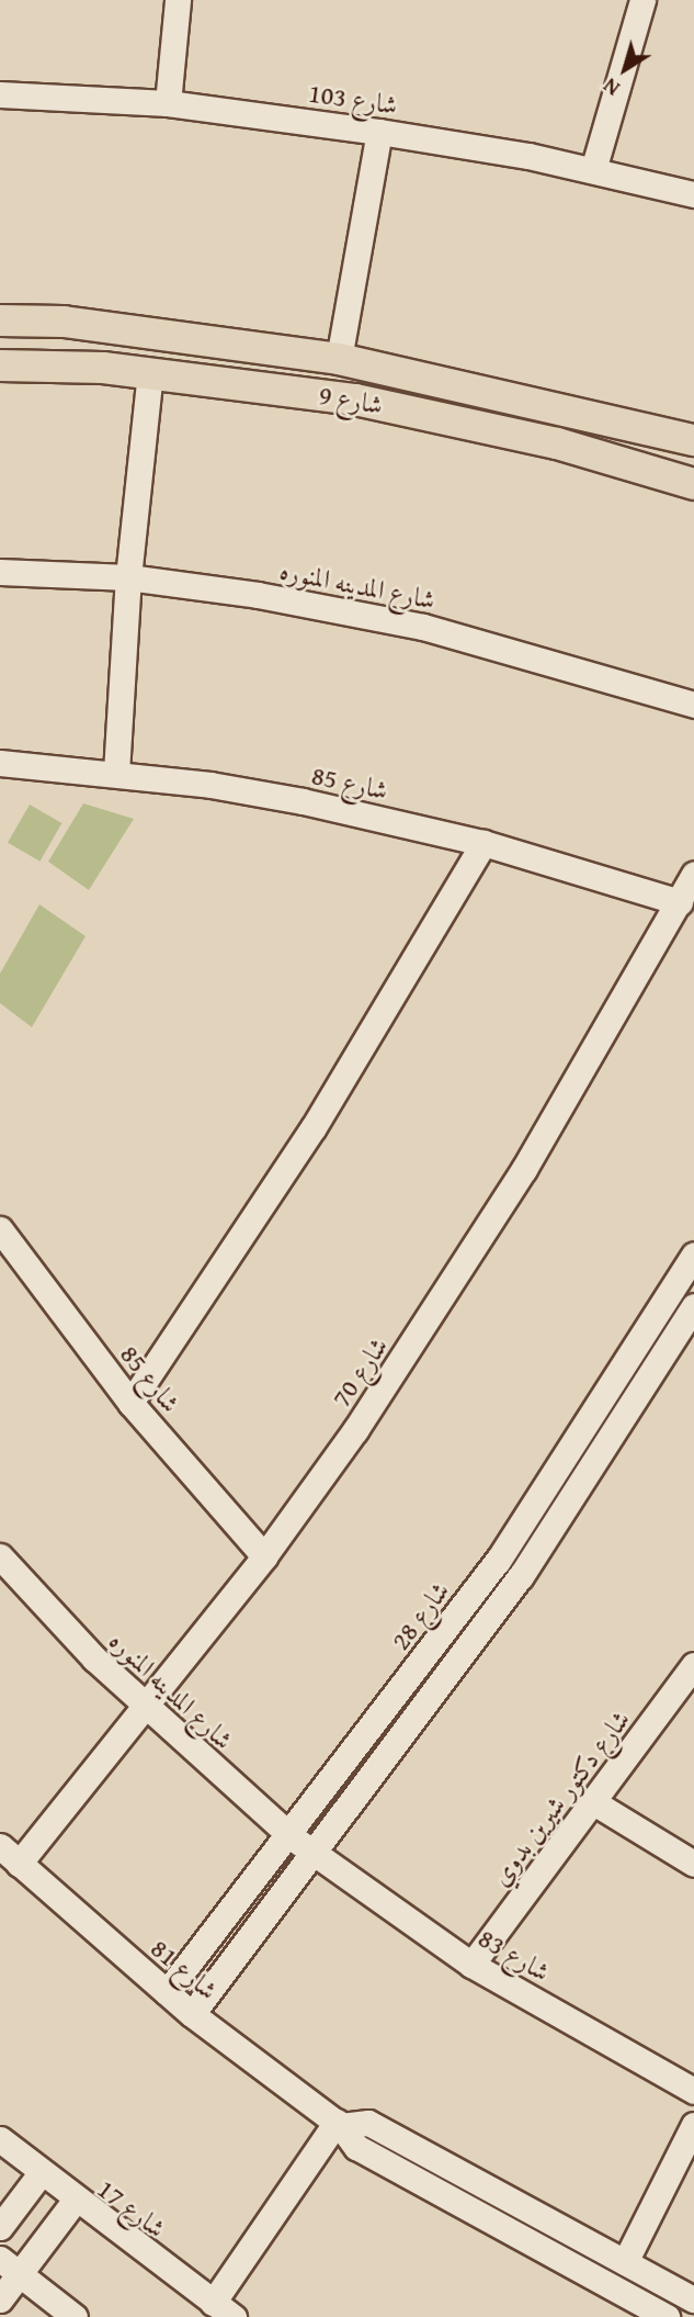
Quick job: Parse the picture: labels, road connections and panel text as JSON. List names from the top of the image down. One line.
{"streets":{"main road":["شارع 9"],"street":["شارع 103","شارع المدينه المنوره","شارع 85","شارع 70","شارع 28","شارع دكتور شيرين بدوي","شارع 83","شارع 81","شارع 17"]},"crossings":[["شارع المدينه المنوره","شارع 70"],["شارع المدينه المنوره","شارع 28"],["شارع المدينه المنوره","شارع 83"],["شارع 85","شارع 70"],["شارع 70","شارع 81"],["شارع 28","شارع 81"],["شارع دكتور شيرين بدوي","شارع 83"]],"north":"bottom left"}
